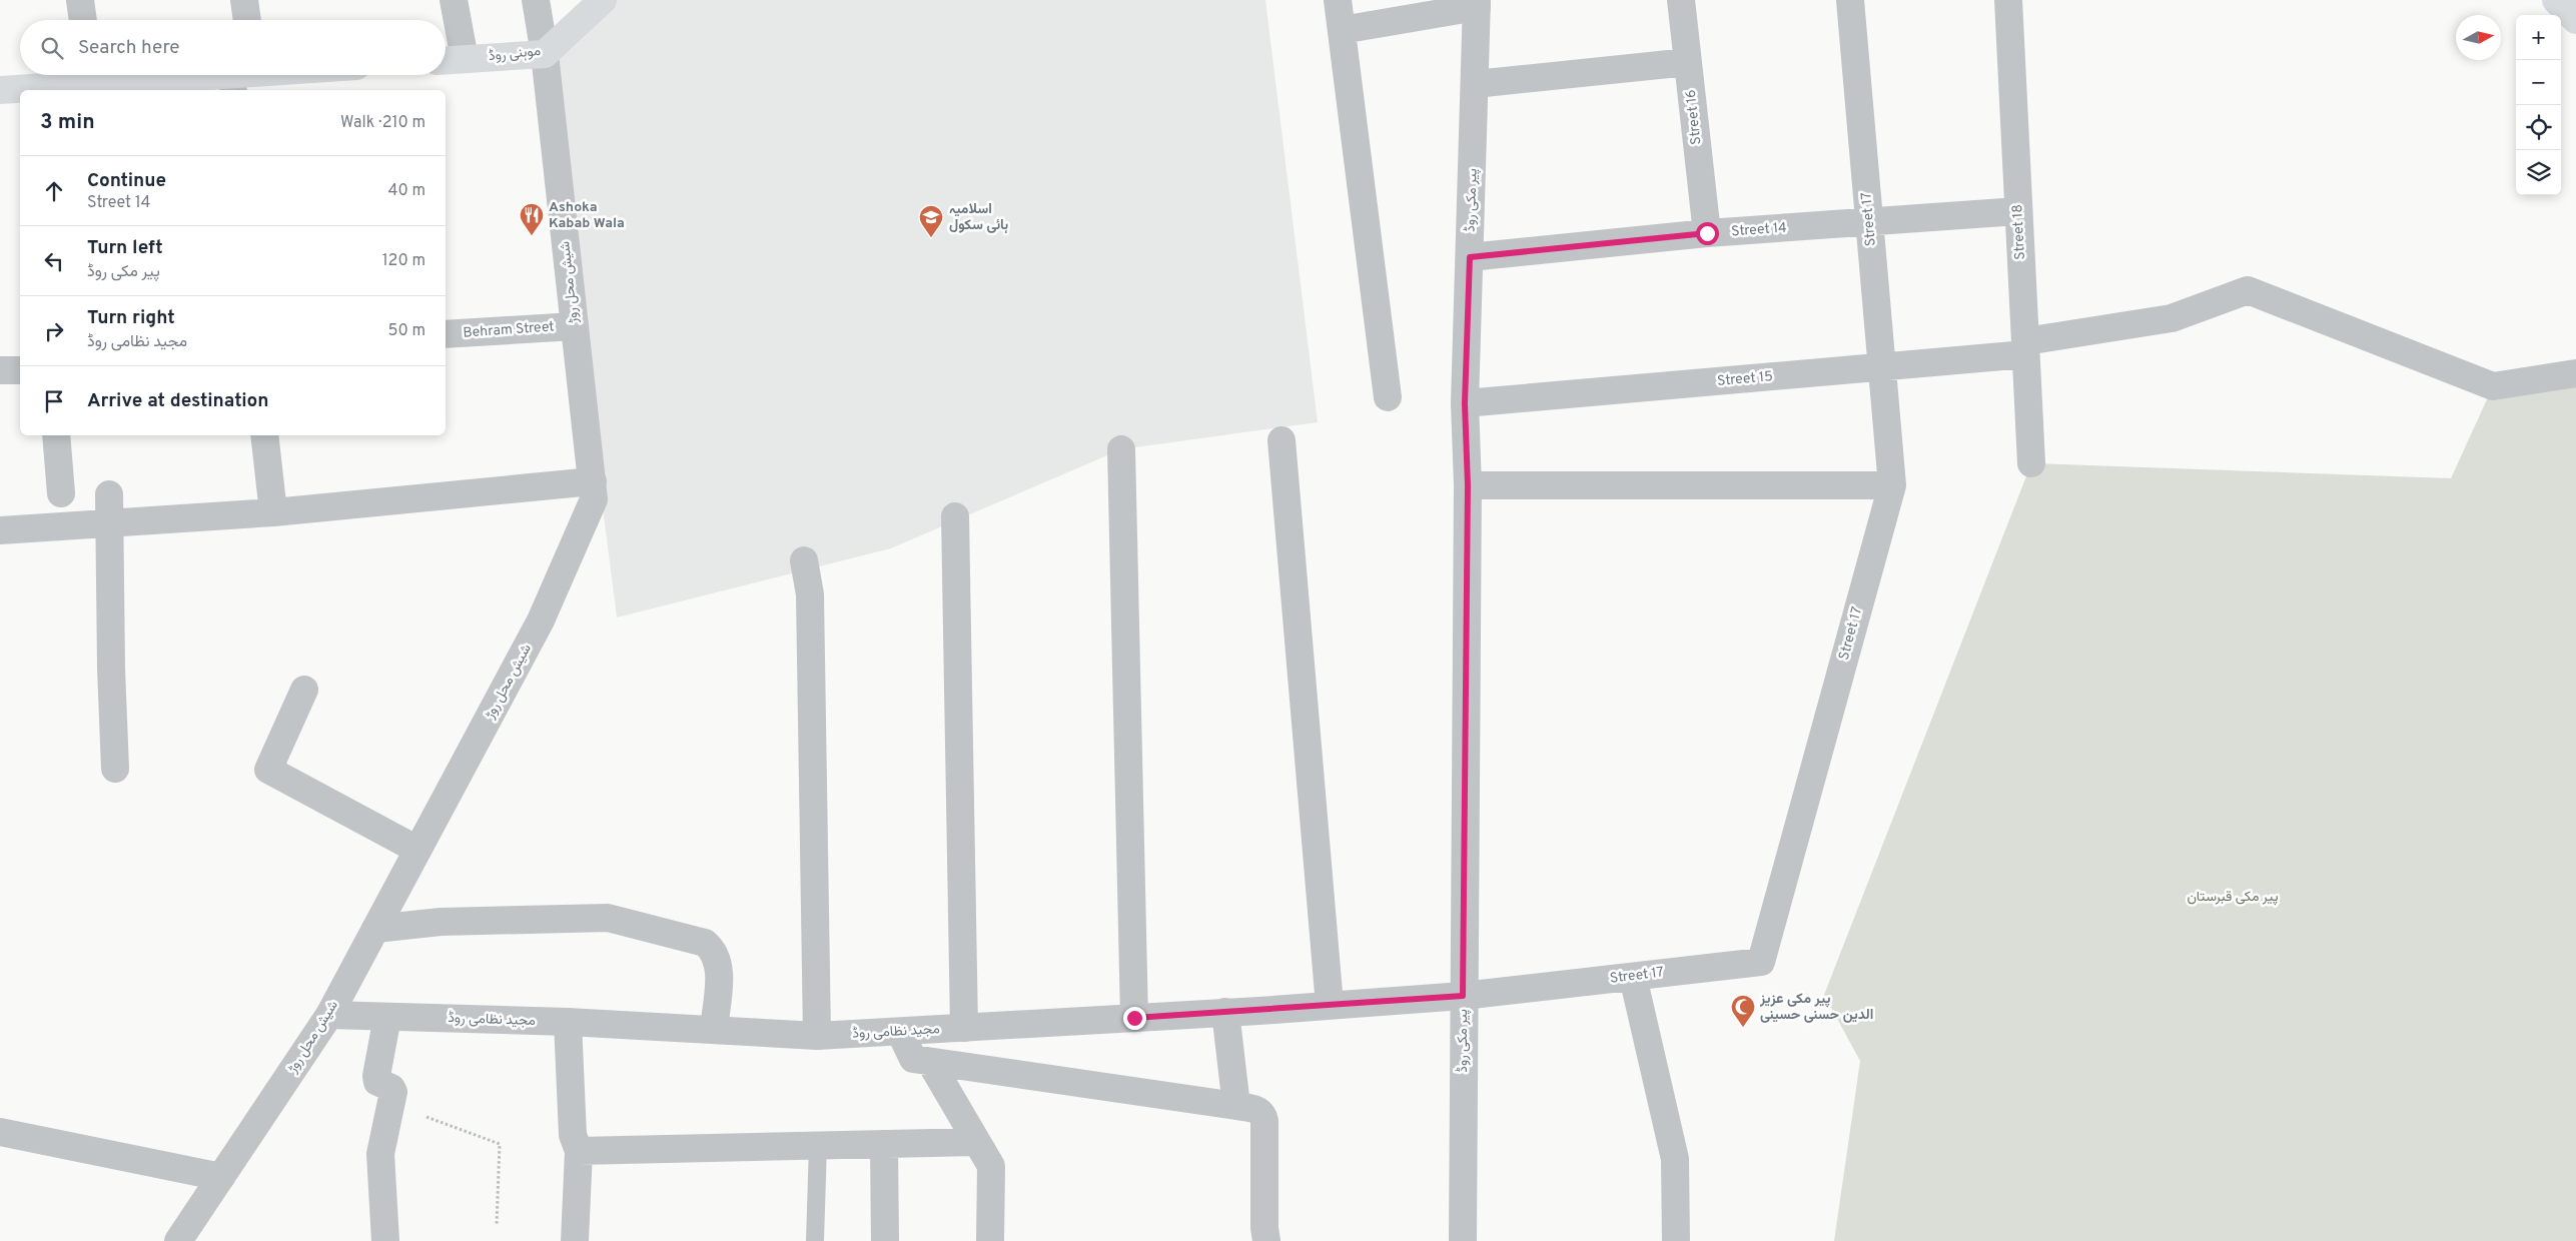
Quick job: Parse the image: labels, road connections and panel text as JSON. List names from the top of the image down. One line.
{"streets":{"main road":["موہنی روڈ"],"street":["Street 16","پیر مکی روڈ","Street 17","Street 14","Street 18","شیش محل روڑ","Behram Street","Street 15","مجید نظامی روڈ"]},"crossings":[["موہنی روڈ","شیش محل روڑ"],["Street 16","Street 14"],["پیر مکی روڈ","Street 17"],["پیر مکی روڈ","Street 14"],["پیر مکی روڈ","Street 15"],["پیر مکی روڈ","مجید نظامی روڈ"],["Street 17","Street 14"],["Street 17","Street 15"],["Street 17","مجید نظامی روڈ"],["Street 14","Street 18"],["Street 18","Street 15"],["شیش محل روڑ","Behram Street"],["شیش محل روڑ","مجید نظامی روڈ"]],"parks":["پیر مکی قبرستان"],"places":{"restaurant":["Ashoka Kabab Wala"],"school or university":["اسلامیہ ہائی سکول"],"mosque":["پیر مکی عزیز الدین حسنی حسینی"]},"north":"right","page":{"map_buttons":["+","−"],"search":"Search here","heading":["3 min","Walk · 210 m"],"list":[["Continue","Street 14","40 m"],["Turn left","پیر مکی روڈ","120 m"],["Turn right","مجید نظامی روڈ","50 m"],"Arrive at destination"]}}
